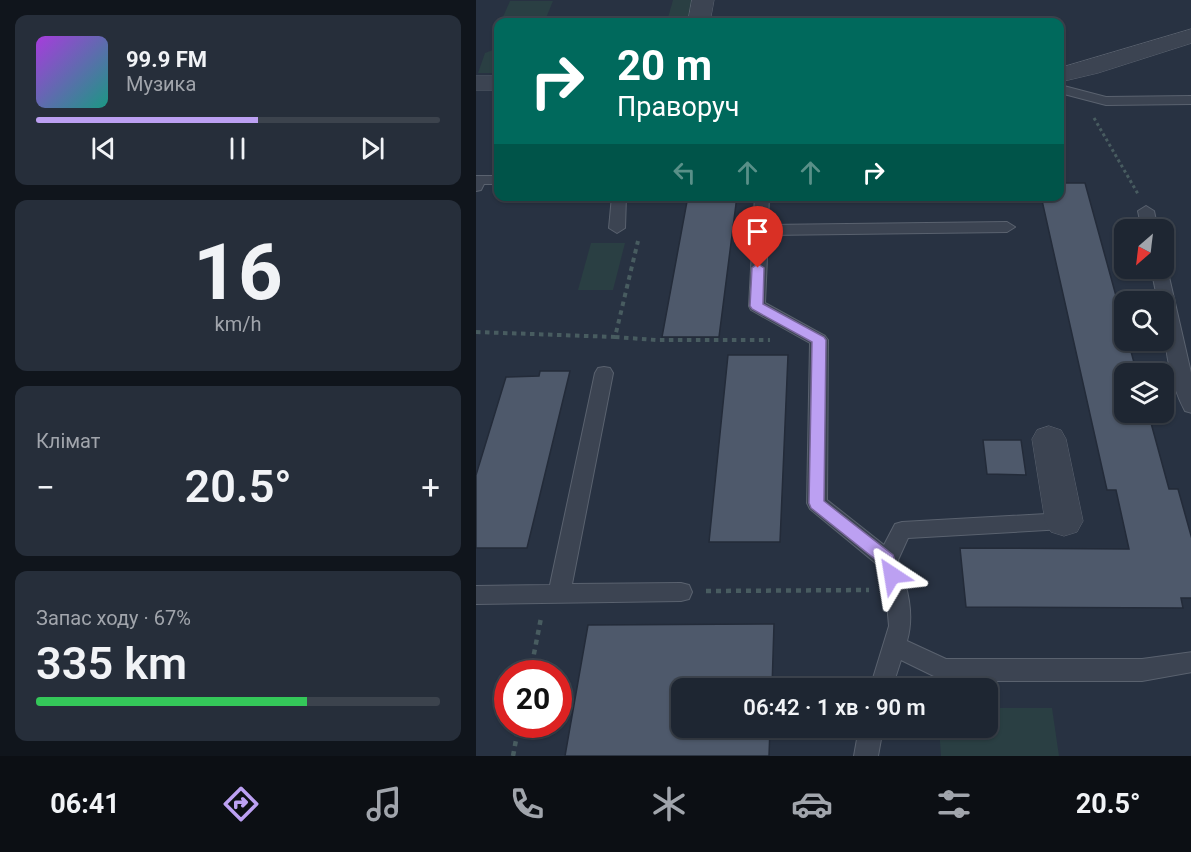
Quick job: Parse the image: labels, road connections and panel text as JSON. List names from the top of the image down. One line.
{"north":"bottom left","page":{"turn":["20 m","Праворуч"],"song":["99.9 FM","Музика"],"tile":[["16","km/h"],"Клімат",["Запас ходу · 67%","335 km"]],"heat":["−","20.5°","+"],"limit":"20","trip":"06:42 · 1 хв · 90 m","tabs":["06:41","20.5°"]}}
